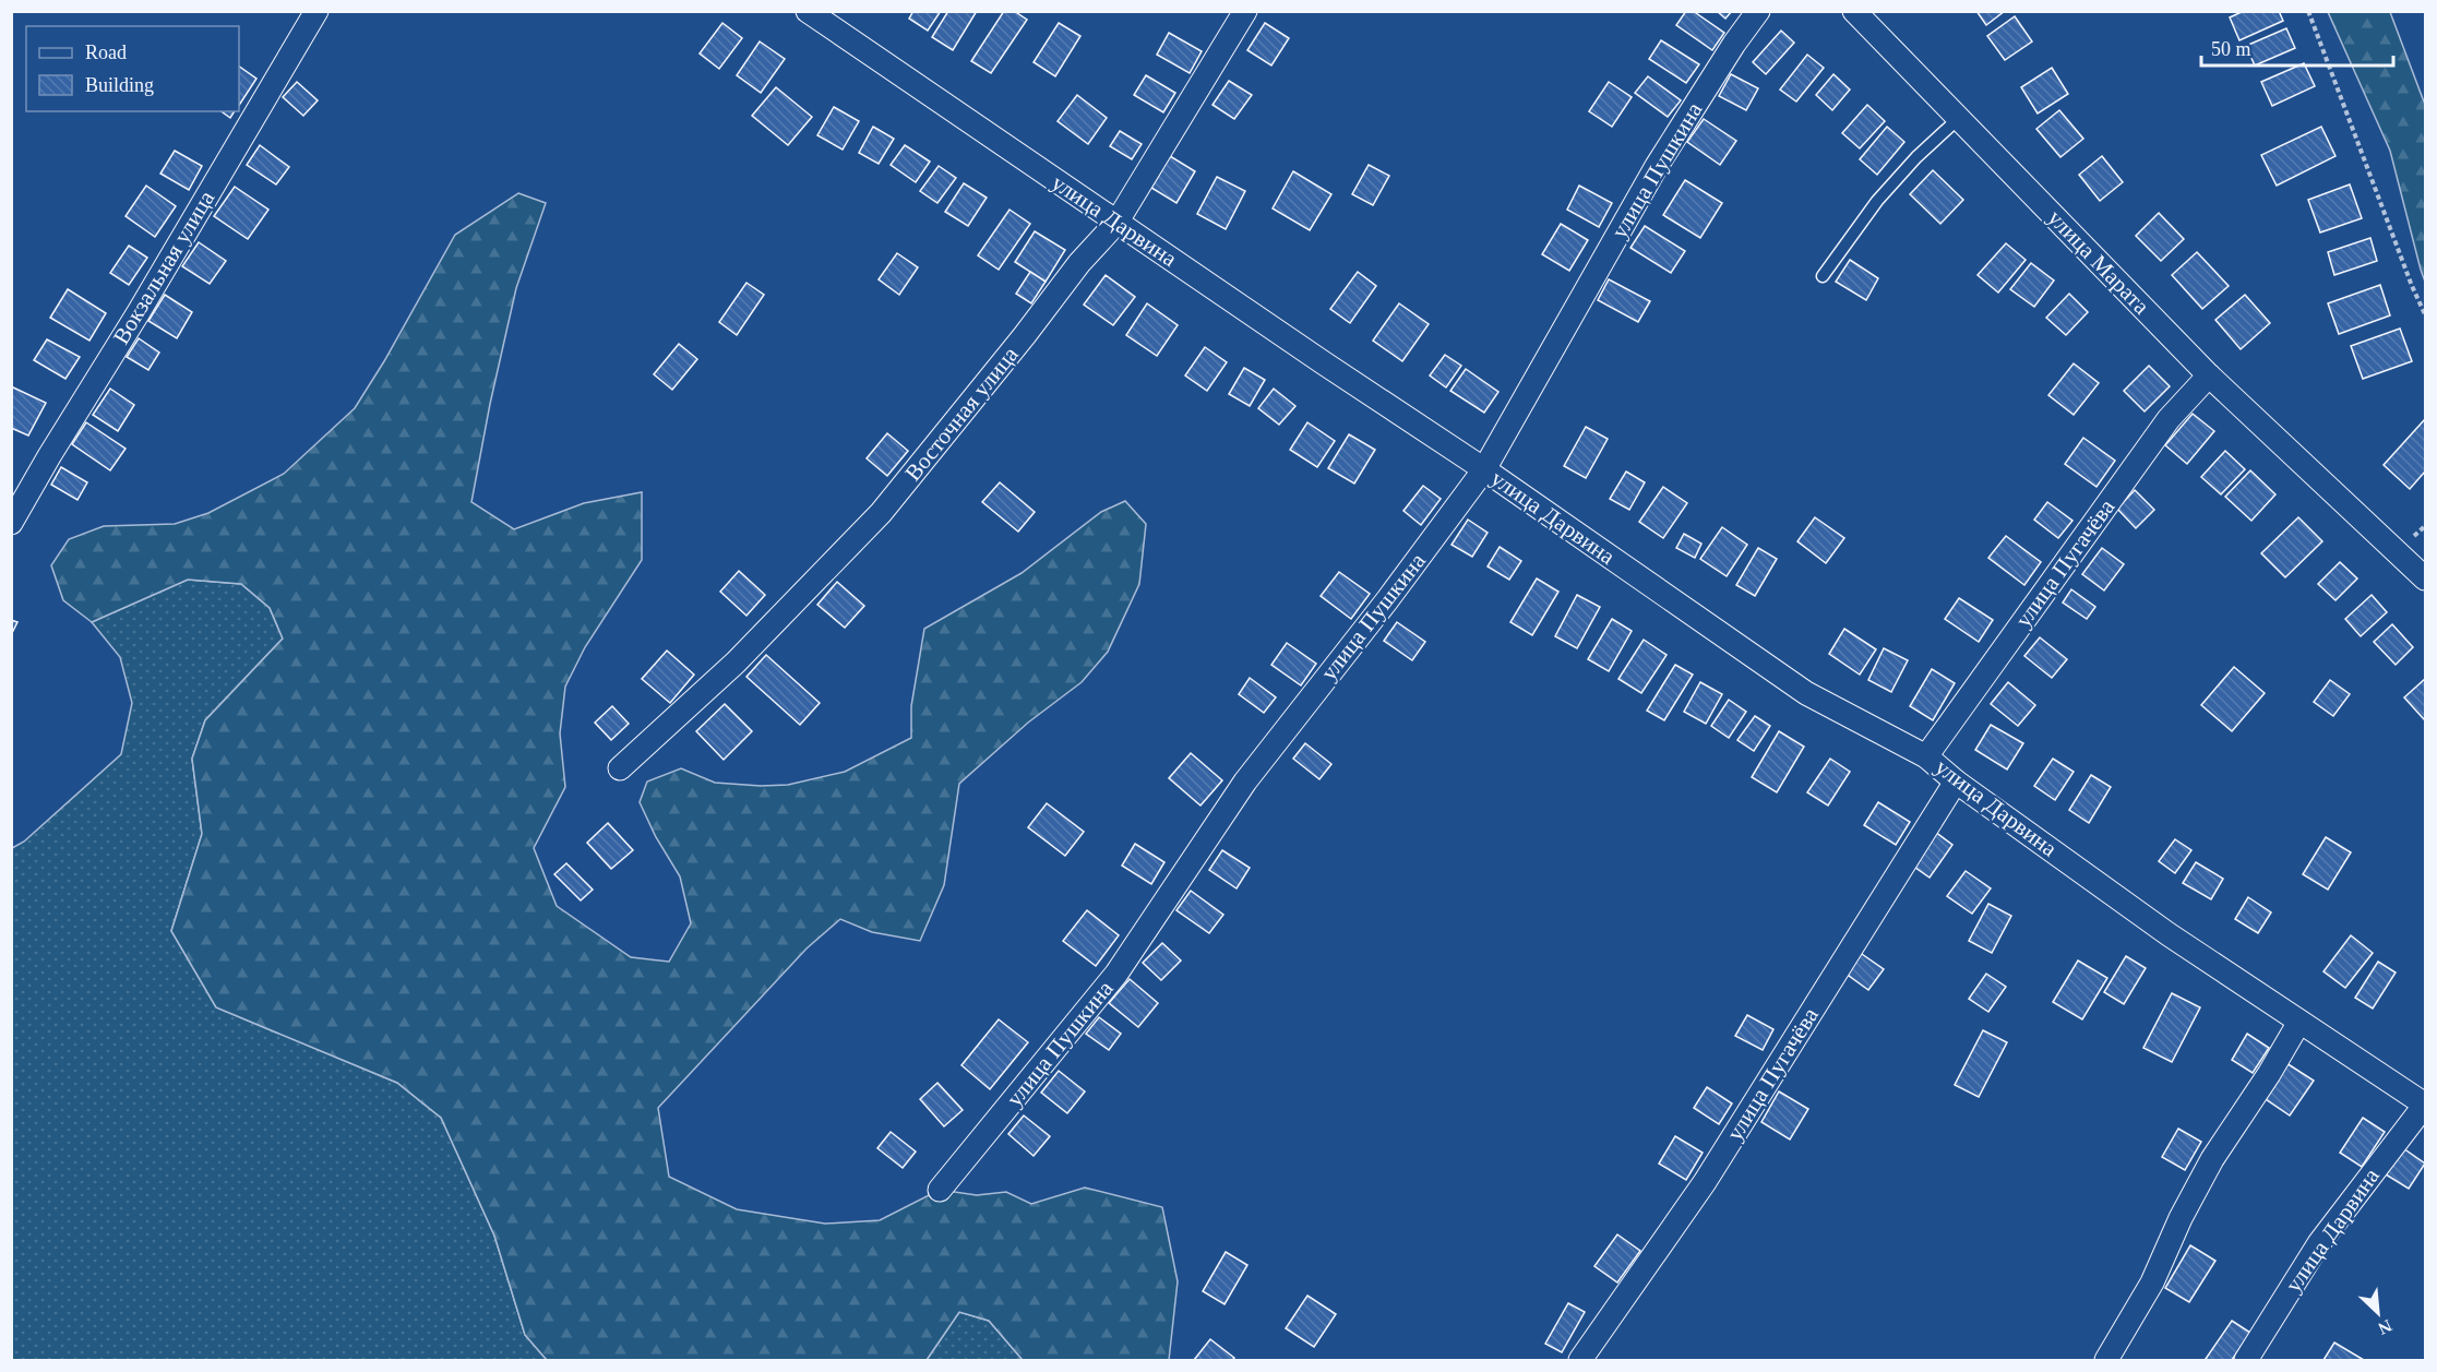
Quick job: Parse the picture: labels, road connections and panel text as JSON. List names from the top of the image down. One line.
{"streets":{"street":["улица Пушкина","улица Дарвина","улица Марата","Вокзальная улица","Восточная улица","улица Пугачёва"]},"crossings":[["улица Пушкина","улица Дарвина"],["улица Дарвина","Восточная улица"],["улица Дарвина","улица Пугачёва"],["улица Марата","улица Пугачёва"]],"legend":["Road","Building"],"scale_bar":"50 m","north":"bottom right"}
